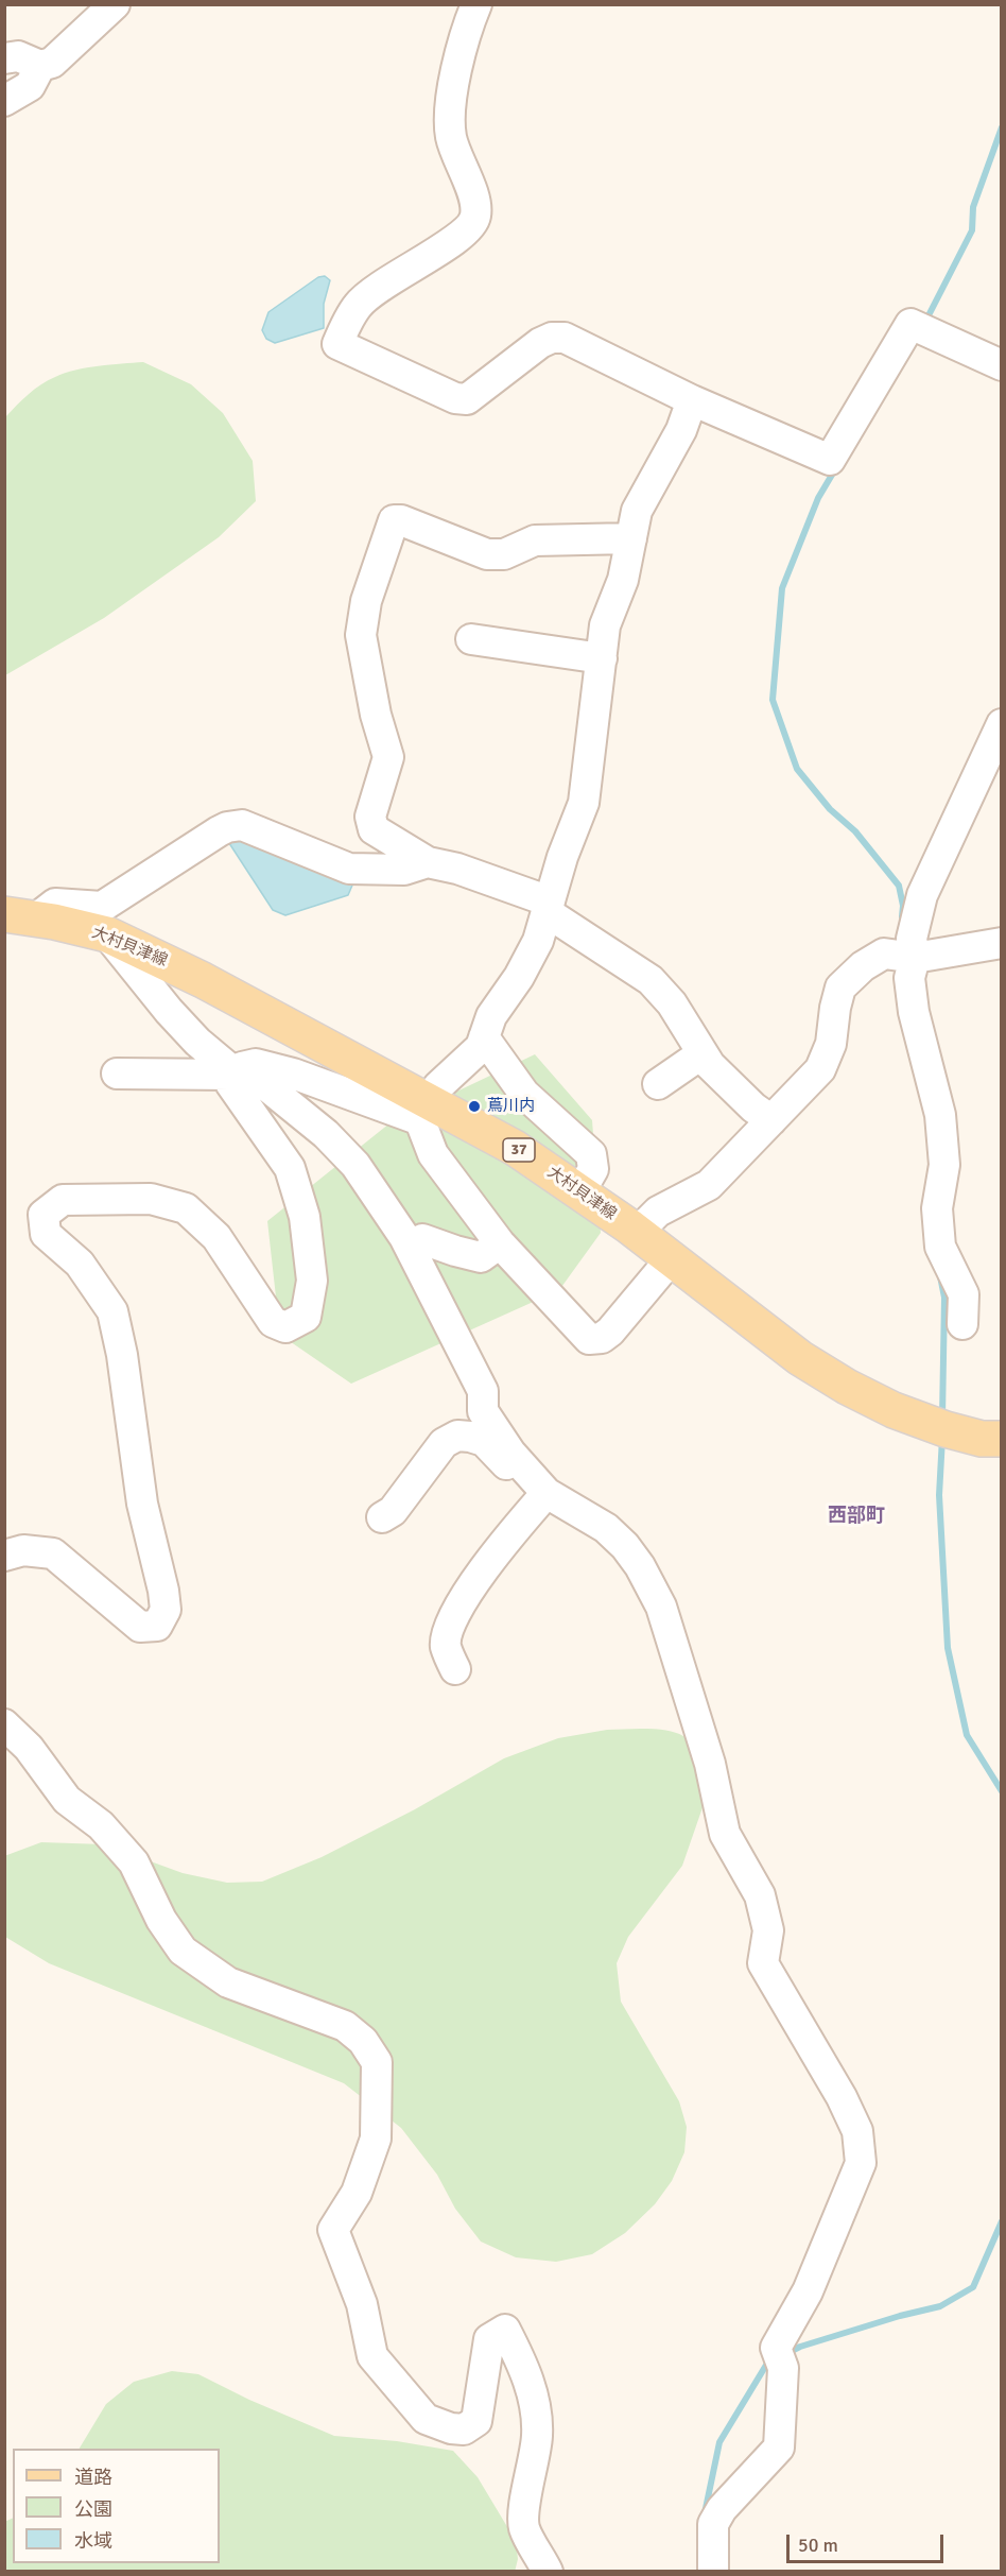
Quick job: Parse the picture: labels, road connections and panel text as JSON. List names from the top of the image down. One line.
{"streets":{"main road":["大村貝津線","37"]},"districts":["西部町"],"places":["蔦川内"],"legend":["道路","公園","水域"],"scale_bar":"50 m"}
